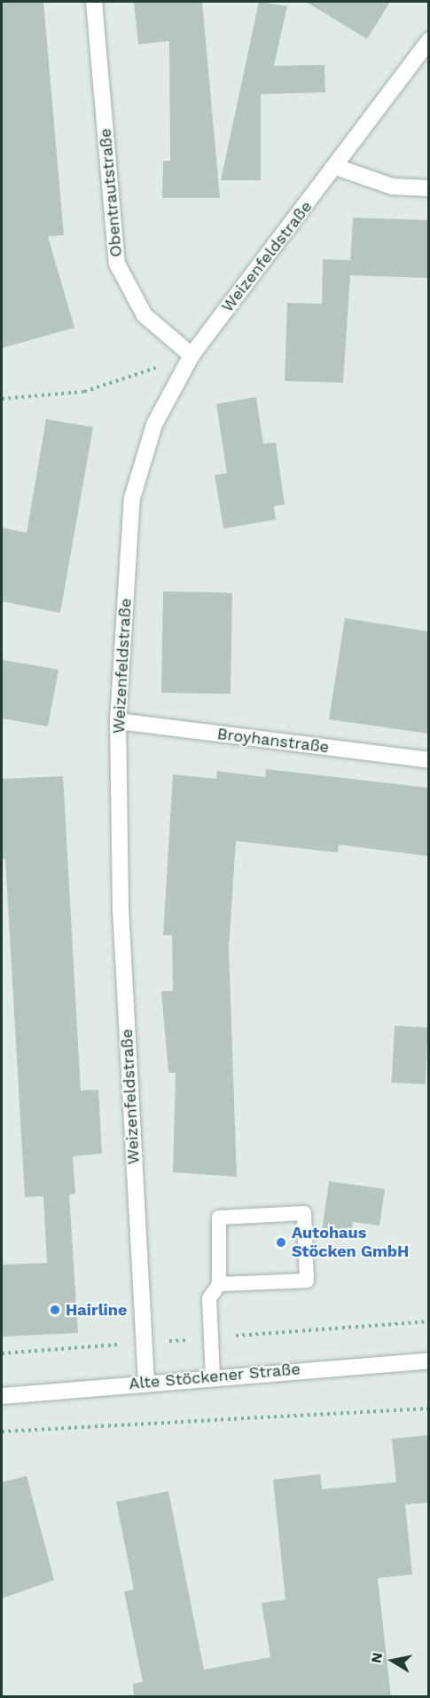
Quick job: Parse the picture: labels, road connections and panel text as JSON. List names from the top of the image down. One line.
{"streets":{"street":["Obentrautstraße","Weizenfeldstraße","Broyhanstraße","Alte Stöckener Straße"]},"crossings":[["Obentrautstraße","Weizenfeldstraße"],["Weizenfeldstraße","Broyhanstraße"],["Weizenfeldstraße","Alte Stöckener Straße"]],"places":["Autohaus Stöcken GmbH","Hairline"],"north":"left"}
